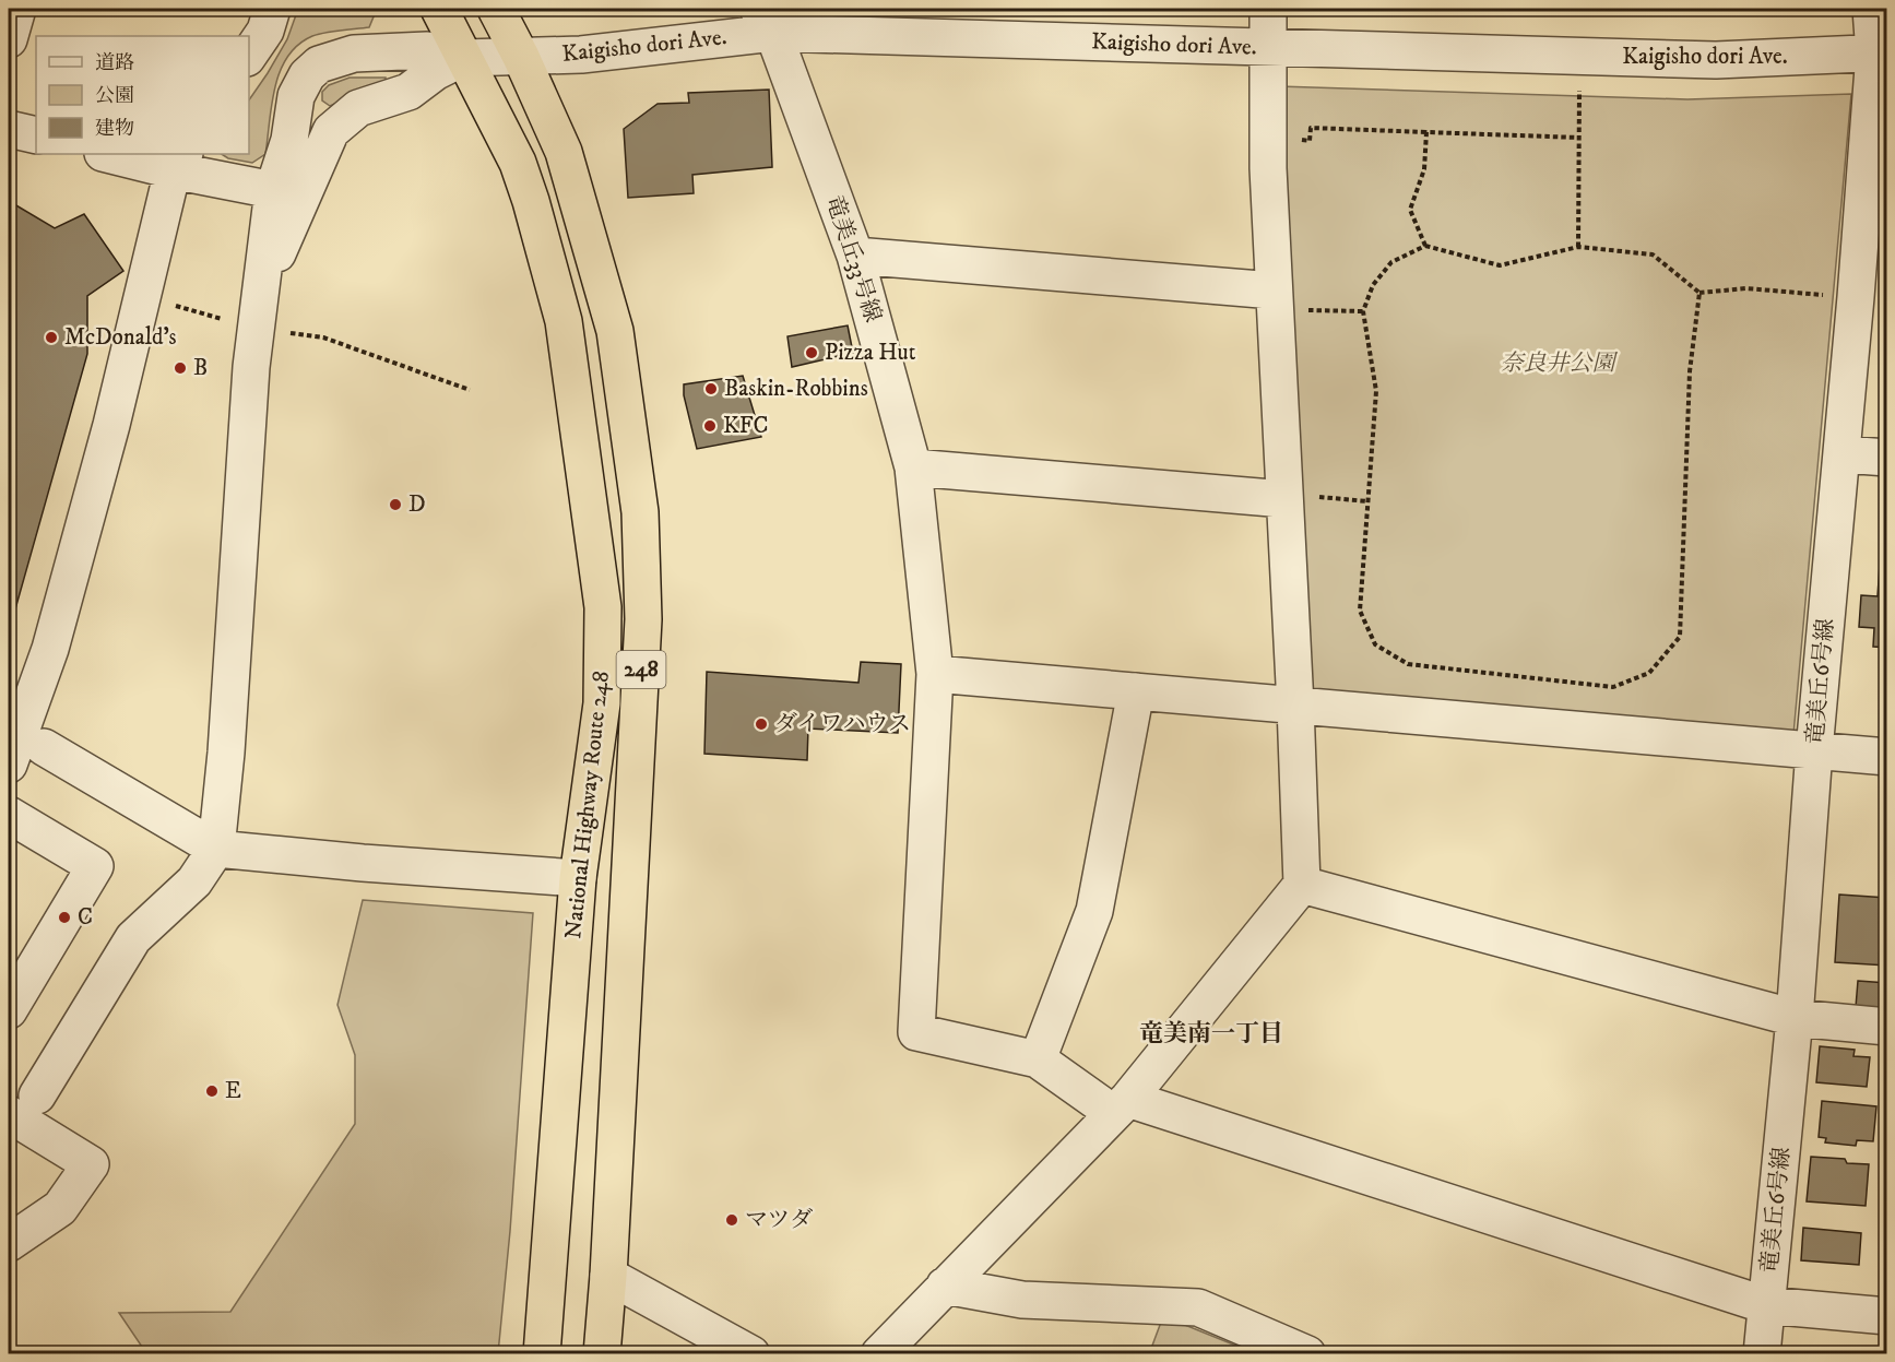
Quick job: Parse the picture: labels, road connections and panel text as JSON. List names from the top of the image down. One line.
{"streets":{"highway":["248","National Highway Route 248"],"street":["Kaigisho dori Ave.","竜美丘33号線","竜美丘6号線"]},"crossings":[["Kaigisho dori Ave.","竜美丘33号線"],["Kaigisho dori Ave.","竜美丘6号線"],["Kaigisho dori Ave.","National Highway Route 248"]],"districts":["竜美南一丁目"],"parks":["奈良井公園"],"places":["McDonald's","Pizza Hut","B","Baskin-Robbins","KFC","D","ダイワハウス","C","E","マツダ"],"legend":["道路","公園","建物"]}
